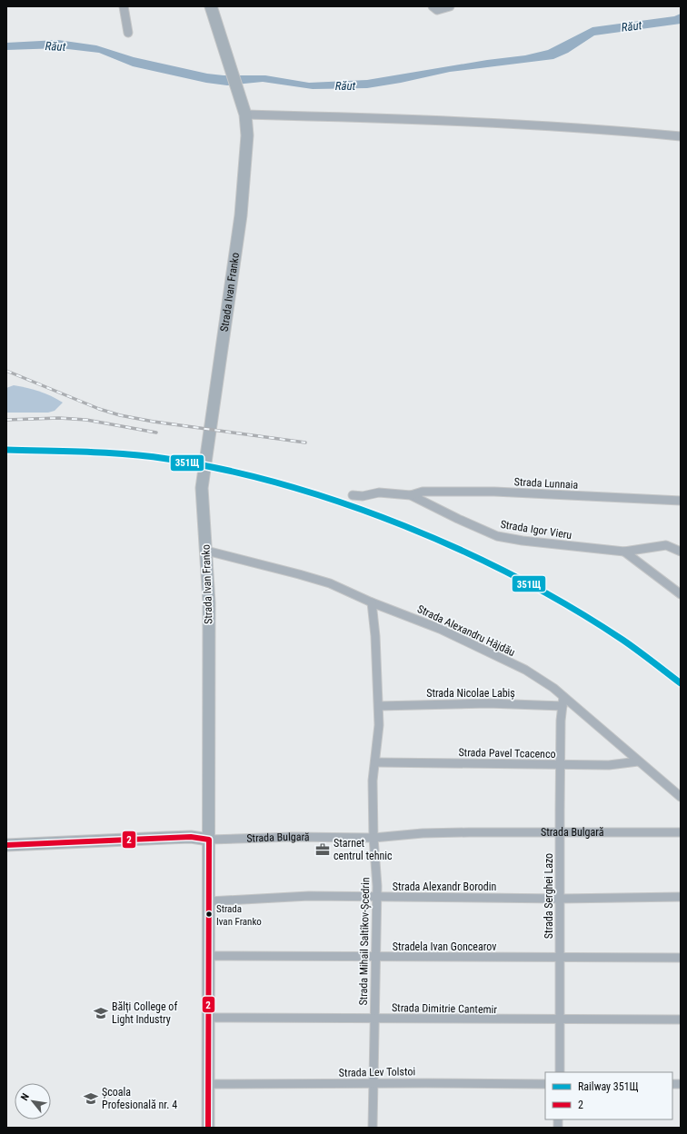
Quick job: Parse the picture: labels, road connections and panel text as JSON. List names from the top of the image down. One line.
{"streets":{"main road":["Strada Ivan Franko","Strada Bulgară"],"street":["Strada Lunnaia","Strada Igor Vieru","Strada Alexandru Hâjdău","Strada Nicolae Labiș","Strada Pavel Tcacenco","Strada Alexandr Borodin","Strada Serghei Lazo","Strada Mihail Saltîkov-Șcedrin","Stradela Ivan Goncearov","Strada Dimitrie Cantemir","Strada Lev Tolstoi"]},"crossings":[["Strada Ivan Franko","Strada Alexandru Hâjdău"],["Strada Ivan Franko","Strada Bulgară"],["Strada Ivan Franko","Strada Alexandr Borodin"],["Strada Ivan Franko","Stradela Ivan Goncearov"],["Strada Ivan Franko","Strada Dimitrie Cantemir"],["Strada Ivan Franko","Strada Lev Tolstoi"],["Strada Lunnaia","Strada Igor Vieru"],["Strada Alexandru Hâjdău","Strada Nicolae Labiș"],["Strada Alexandru Hâjdău","Strada Pavel Tcacenco"],["Strada Alexandru Hâjdău","Strada Serghei Lazo"],["Strada Alexandru Hâjdău","Strada Mihail Saltîkov-Șcedrin"],["Strada Nicolae Labiș","Strada Serghei Lazo"],["Strada Nicolae Labiș","Strada Mihail Saltîkov-Șcedrin"],["Strada Pavel Tcacenco","Strada Serghei Lazo"],["Strada Pavel Tcacenco","Strada Mihail Saltîkov-Șcedrin"],["Strada Bulgară","Strada Serghei Lazo"],["Strada Bulgară","Strada Mihail Saltîkov-Șcedrin"],["Strada Alexandr Borodin","Strada Serghei Lazo"],["Strada Alexandr Borodin","Strada Mihail Saltîkov-Șcedrin"],["Strada Serghei Lazo","Stradela Ivan Goncearov"],["Strada Serghei Lazo","Strada Dimitrie Cantemir"],["Strada Mihail Saltîkov-Șcedrin","Stradela Ivan Goncearov"],["Strada Mihail Saltîkov-Șcedrin","Strada Dimitrie Cantemir"],["Strada Mihail Saltîkov-Șcedrin","Strada Lev Tolstoi"]],"water":["Răut"],"places":{"office":["Starnet centrul tehnic"],"other":["Strada Ivan Franko"],"school or university":["Bălți College of Light Industry","Școala Profesională nr. 4"]},"lines":["rail line 351Щ","transit line 2"],"legend":["Railway 351Щ","2"],"north":"top left"}
